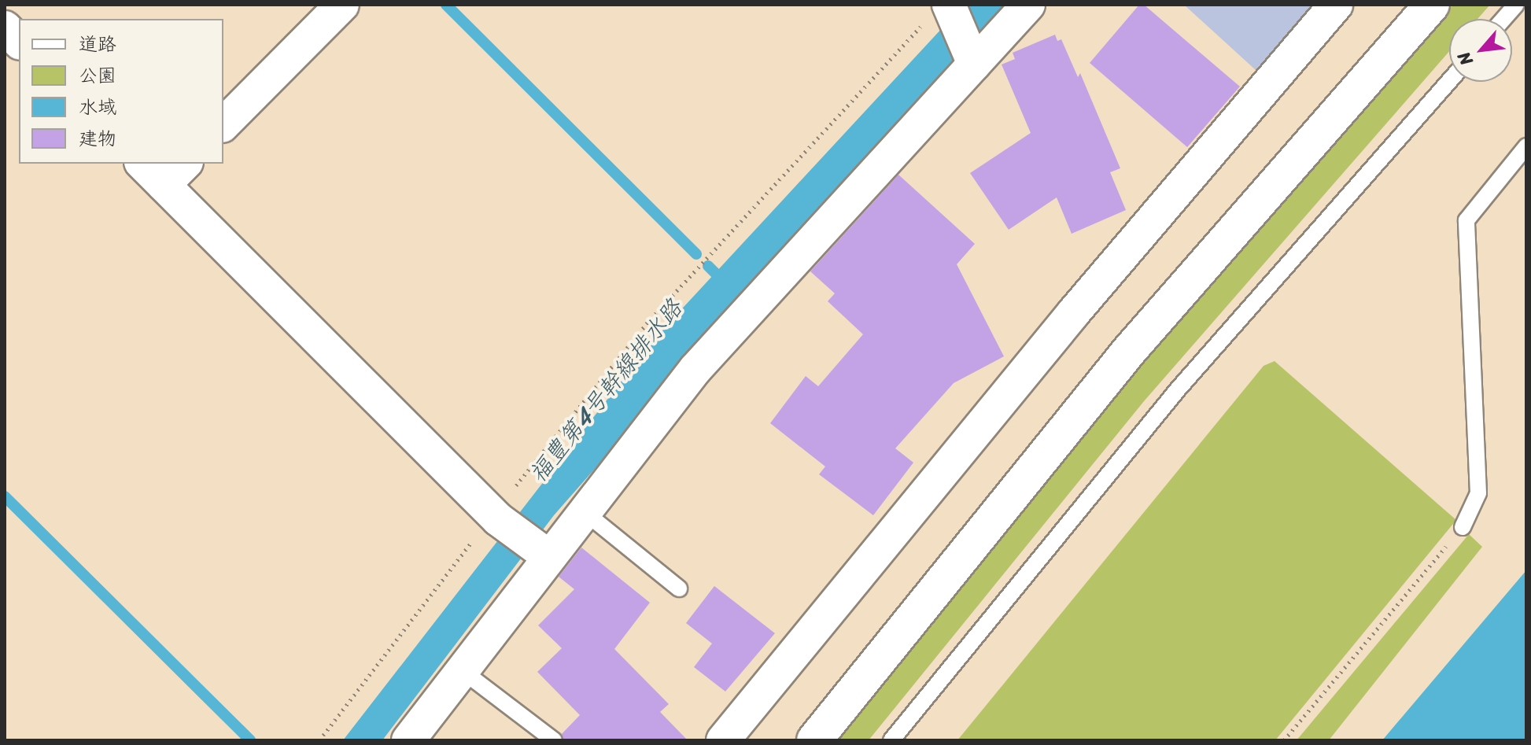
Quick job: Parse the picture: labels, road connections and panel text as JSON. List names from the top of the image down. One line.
{"water":["福豊第4号幹線排水路"],"legend":["道路","公園","水域","建物"],"north":"bottom left"}
